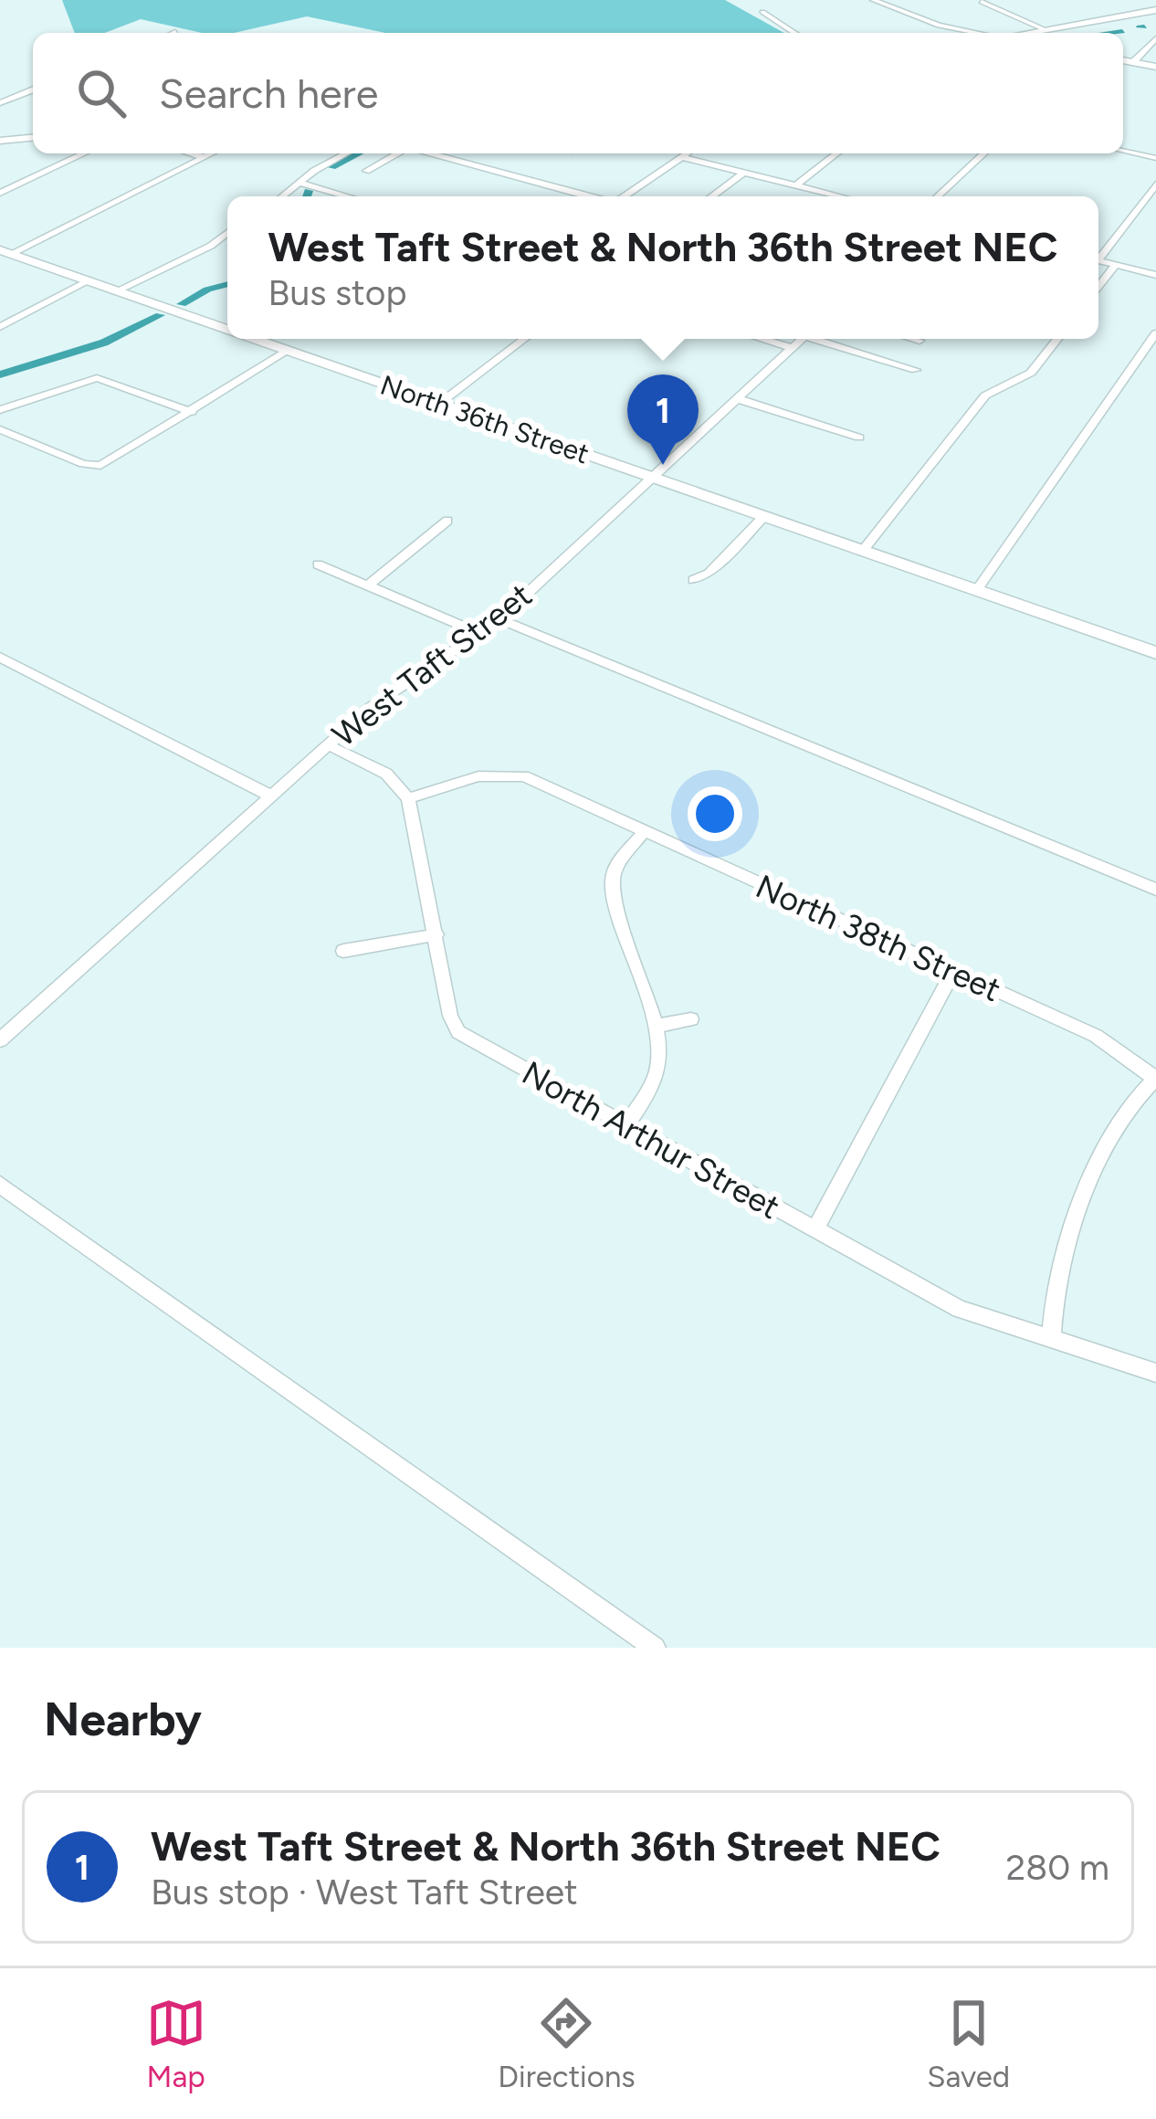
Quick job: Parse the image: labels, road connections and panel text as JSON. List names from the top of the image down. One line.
{"streets":{"street":["North 36th Street","West Taft Street","North 38th Street","North Arthur Street"]},"crossings":[["North 36th Street","West Taft Street"],["North 38th Street","North Arthur Street"]],"page":{"search":"Search here","popup":["West Taft Street & North 36th Street NEC","Bus stop"],"pins":"1","heading":"Nearby","list":[{"mark":"1","name":"West Taft Street & North 36th Street NEC","note":"Bus stop · West Taft Street","value":"280 m"}],"nav":["Map","Directions","Saved"]}}
